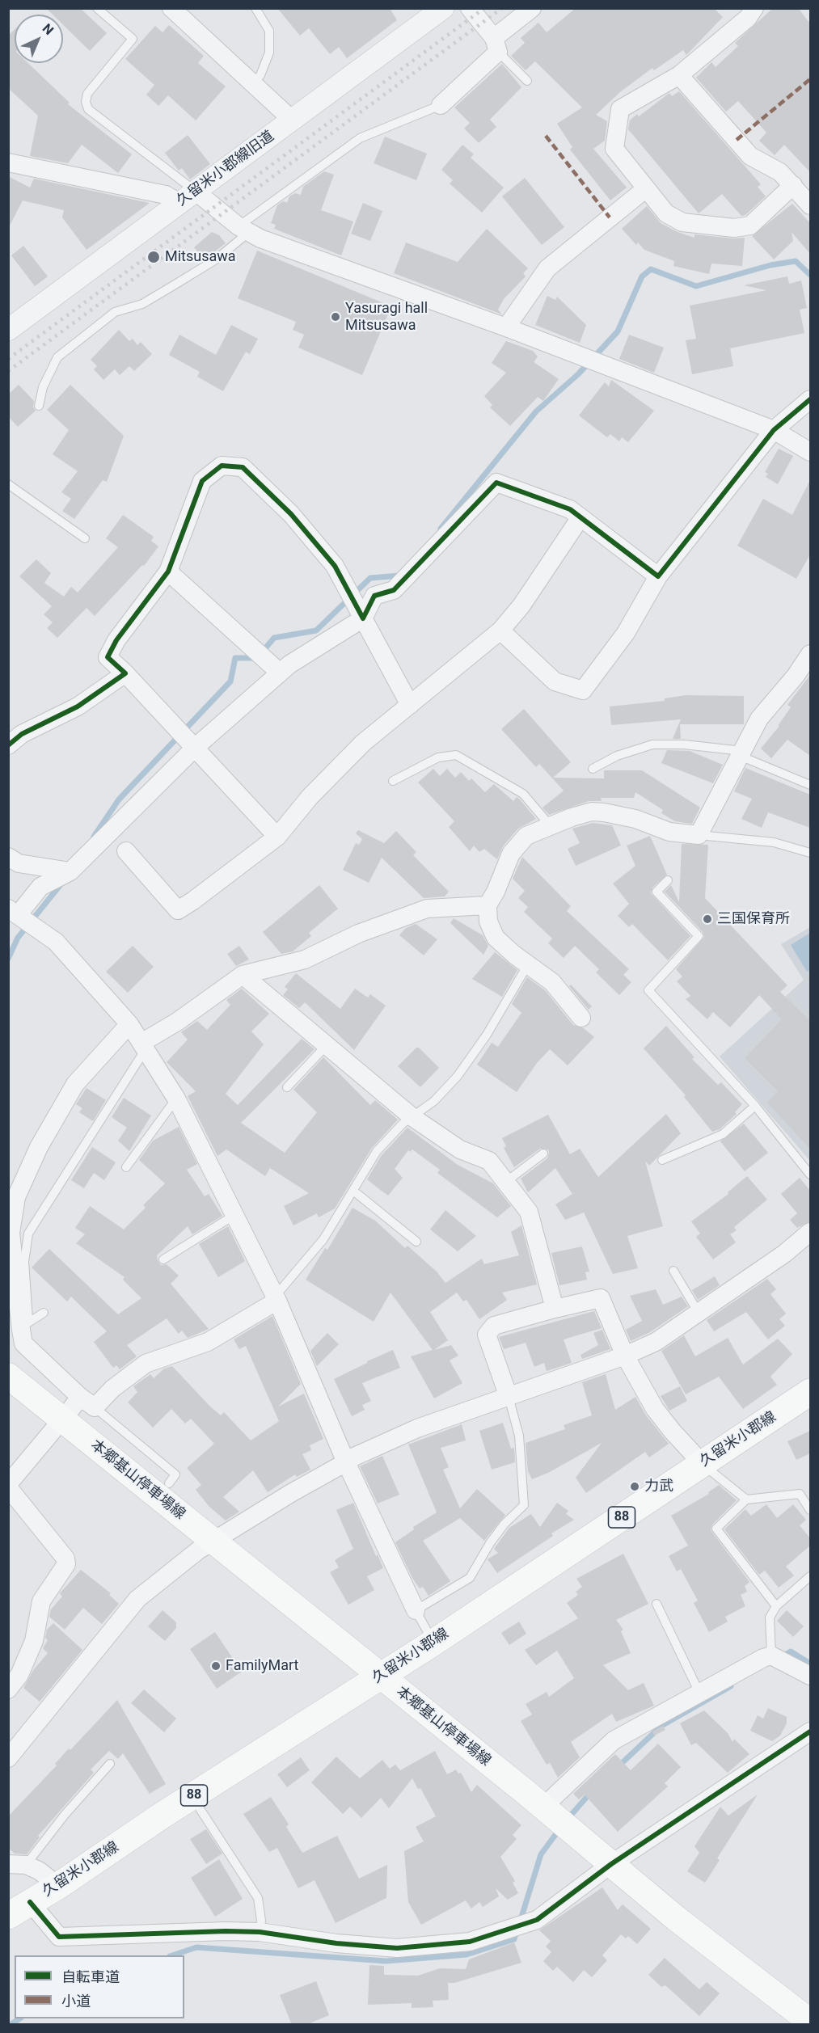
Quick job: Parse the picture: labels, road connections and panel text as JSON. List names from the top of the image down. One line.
{"streets":{"main road":["久留米小郡線","本郷基山停車場線","88"],"street":["久留米小郡線旧道"]},"crossings":[["久留米小郡線","本郷基山停車場線"]],"places":["Mitsusawa","Yasuragi hall Mitsusawa","三国保育所","力武","FamilyMart"],"legend":["自転車道","小道"],"north":"top right"}
